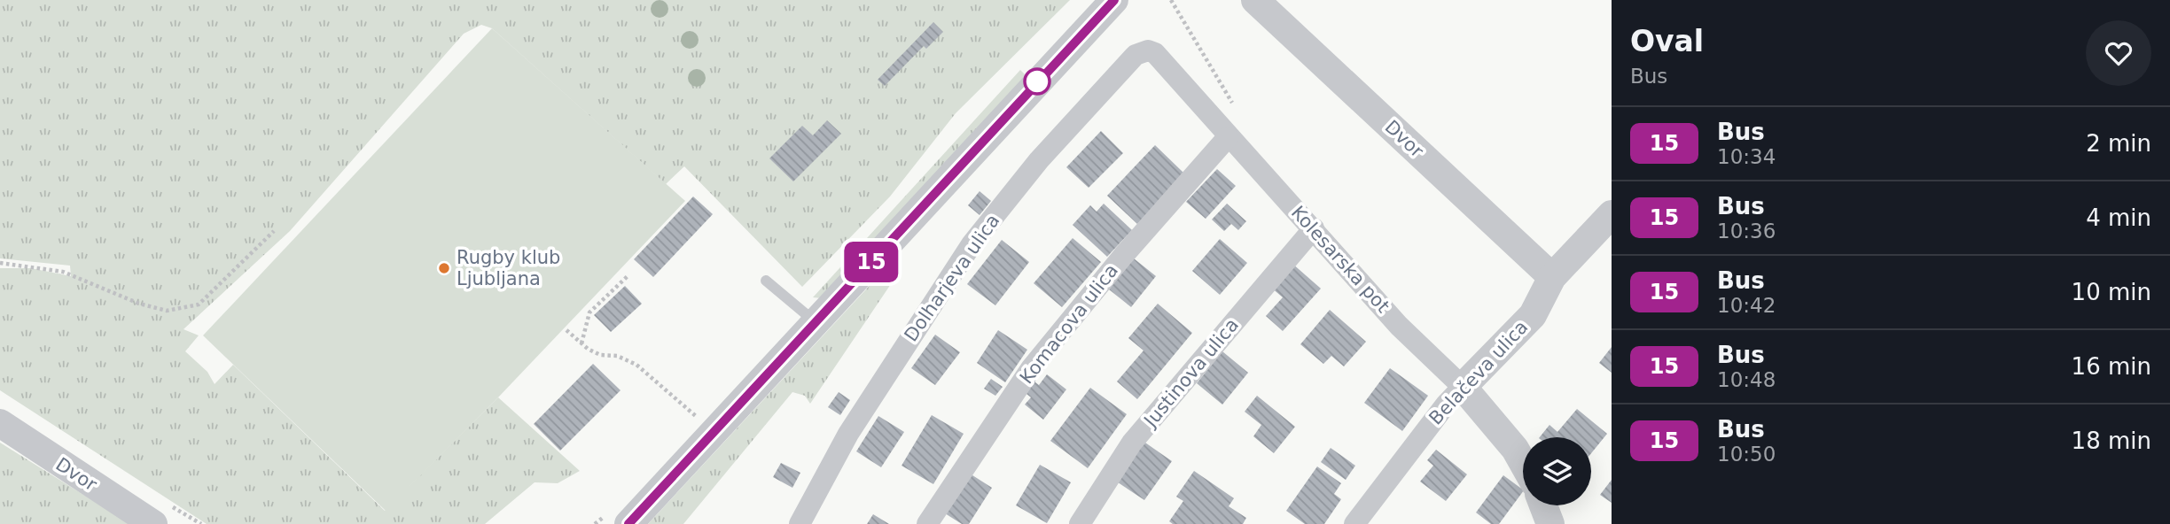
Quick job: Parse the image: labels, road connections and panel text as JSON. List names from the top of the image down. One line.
{"streets":{"street":["Dvor","Kolesarska pot","Dolharjeva ulica","Komacova ulica","Justinova ulica","Belačeva ulica"]},"crossings":[["Dvor","Belačeva ulica"],["Kolesarska pot","Dolharjeva ulica"],["Kolesarska pot","Komacova ulica"],["Kolesarska pot","Justinova ulica"],["Kolesarska pot","Belačeva ulica"]],"places":["Rugby klub Ljubljana"],"lines":["bus line 15"],"page":{"on_map":"15","heading":["Oval","Bus"],"list":[{"mark":"15","name":"Bus","note":"10:34","value":"2 min"},{"mark":"15","name":"Bus","note":"10:36","value":"4 min"},{"mark":"15","name":"Bus","note":"10:42","value":"10 min"},{"mark":"15","name":"Bus","note":"10:48","value":"16 min"},{"mark":"15","name":"Bus","note":"10:50","value":"18 min"}]}}
